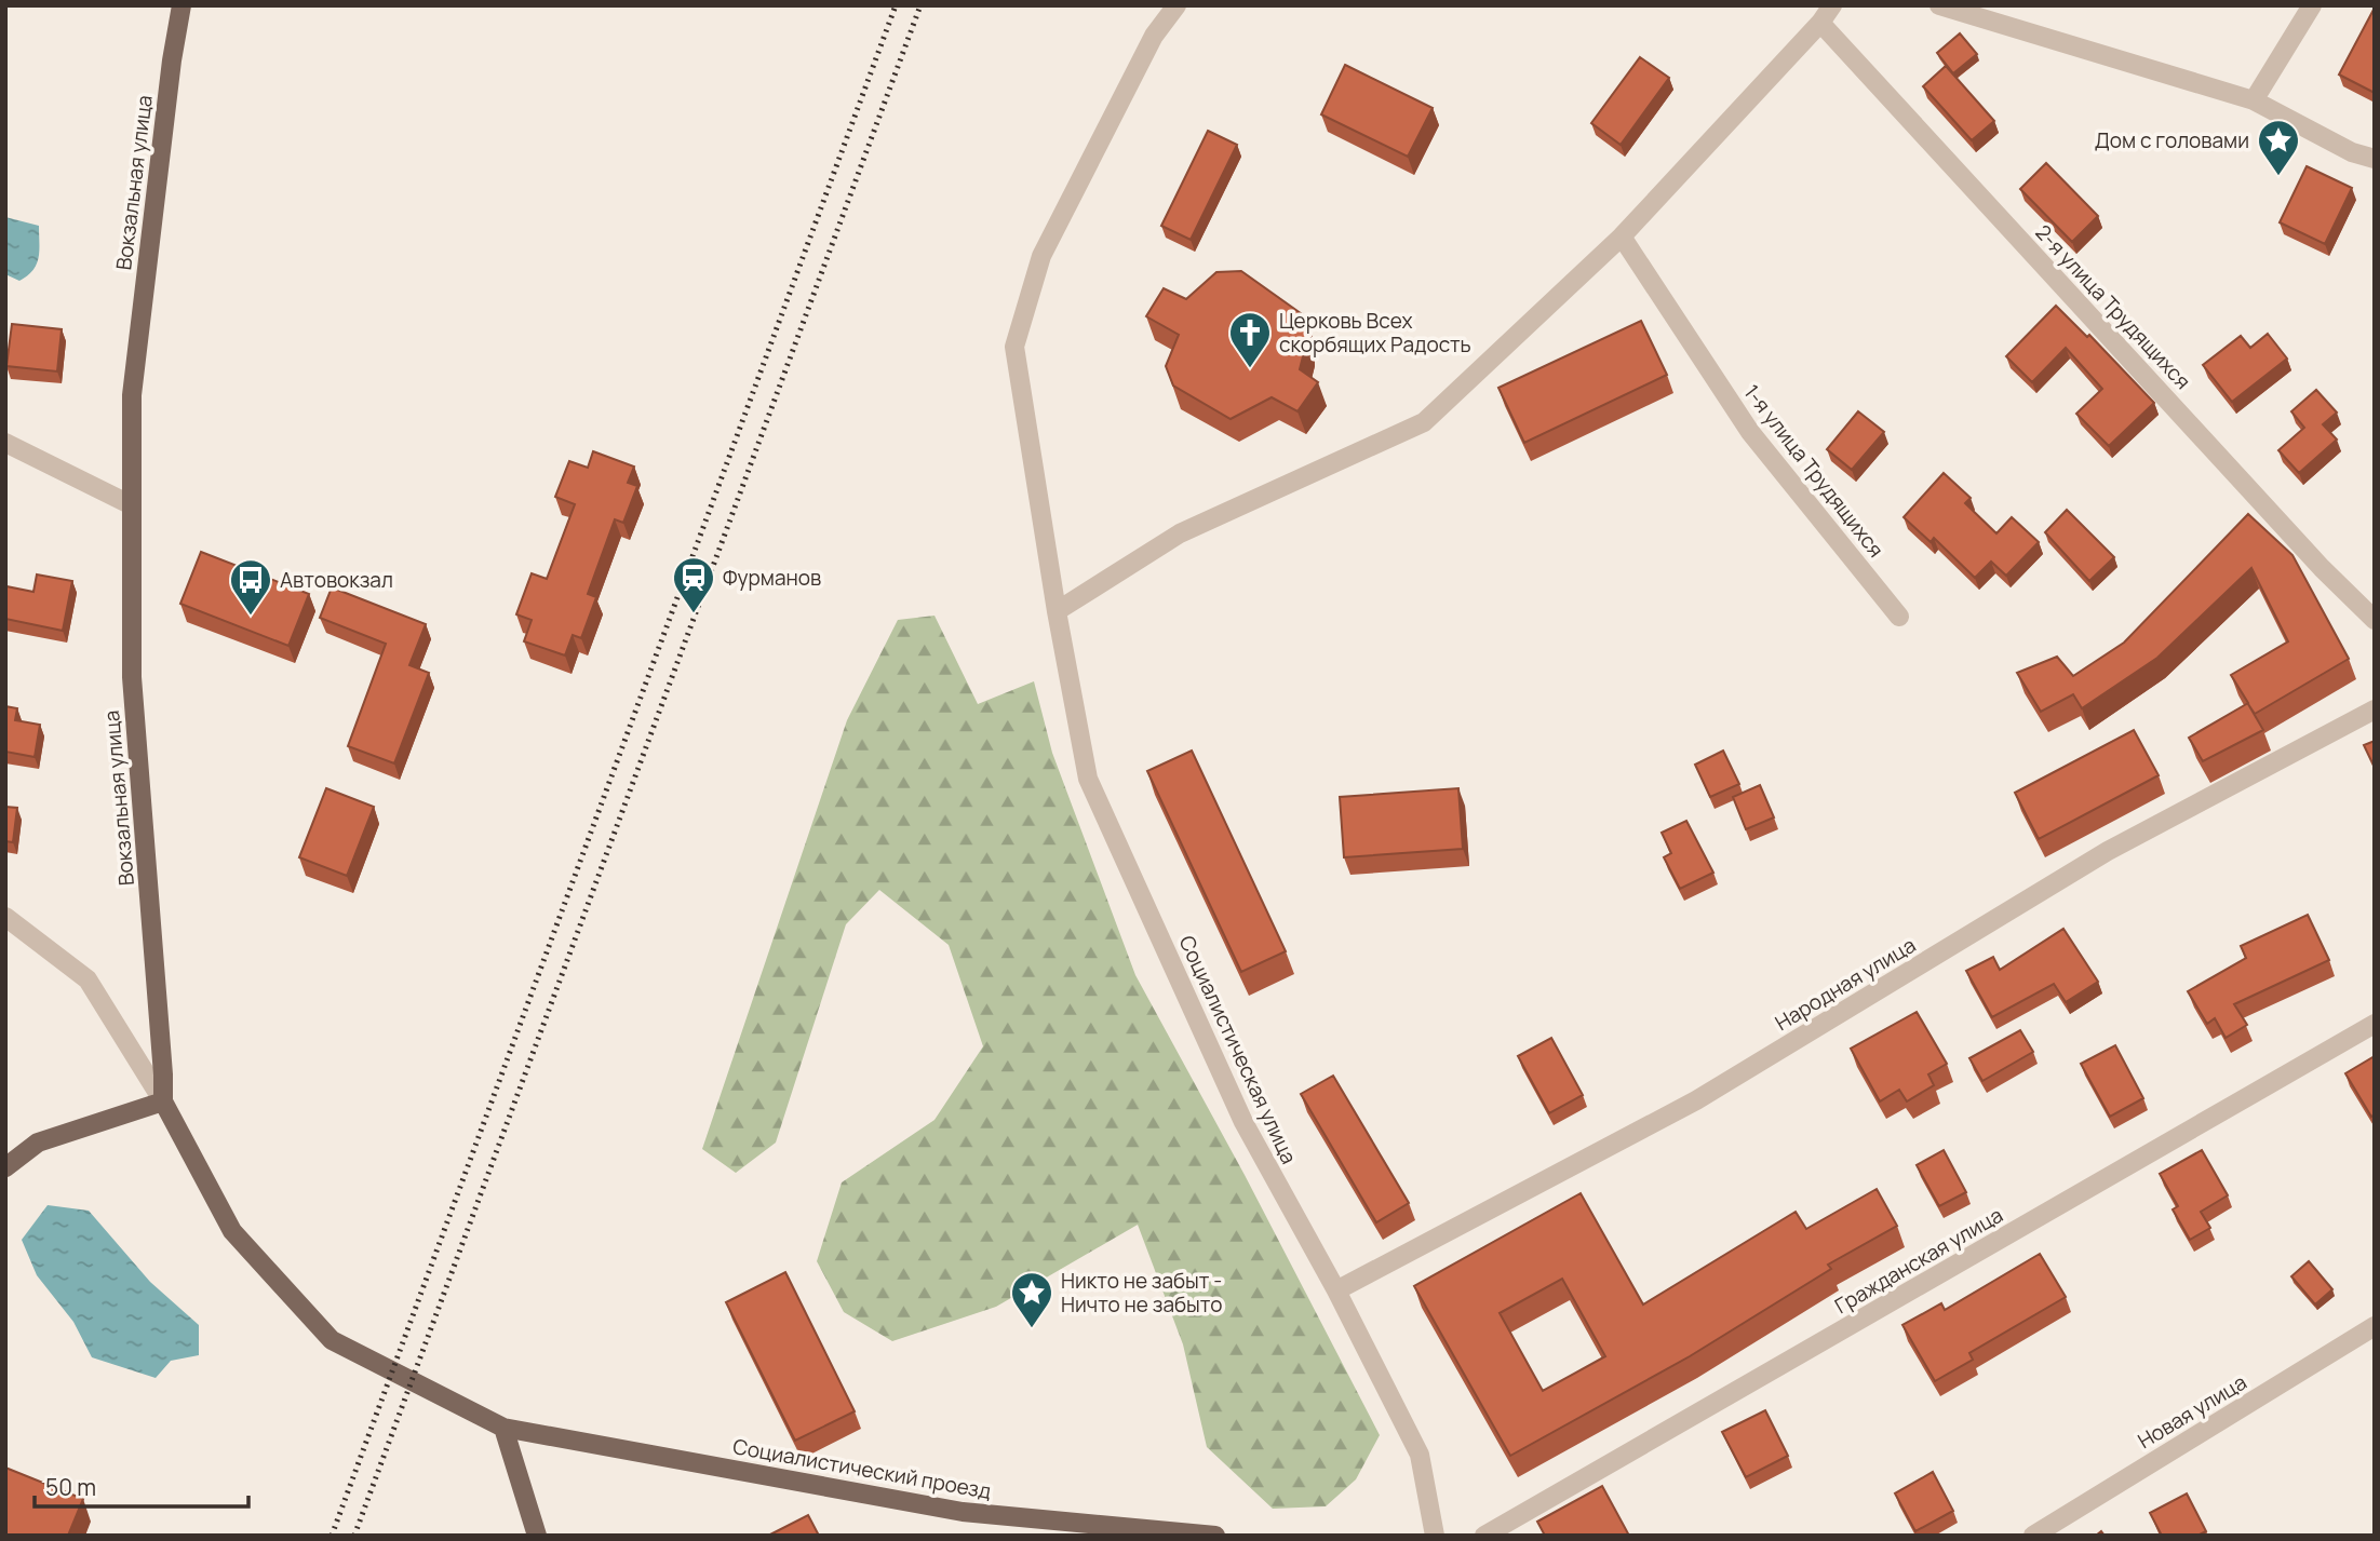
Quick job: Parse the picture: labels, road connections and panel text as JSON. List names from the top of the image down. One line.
{"streets":{"main road":["Вокзальная улица","Социалистический проезд"],"street":["2-я улица Трудящихся","1-я улица Трудящихся","Народная улица","Социалистическая улица","Гражданская улица","Новая улица"]},"crossings":[["Вокзальная улица","Социалистический проезд"],["Народная улица","Социалистическая улица"]],"places":{"place":["Дом с головами","Никто не забыт - Ничто не забыто"],"church":["Церковь Всех скорбящих Радость"],"station":["Фурманов"],"bus stop":["Автовокзал"]},"scale_bar":"50 m"}
